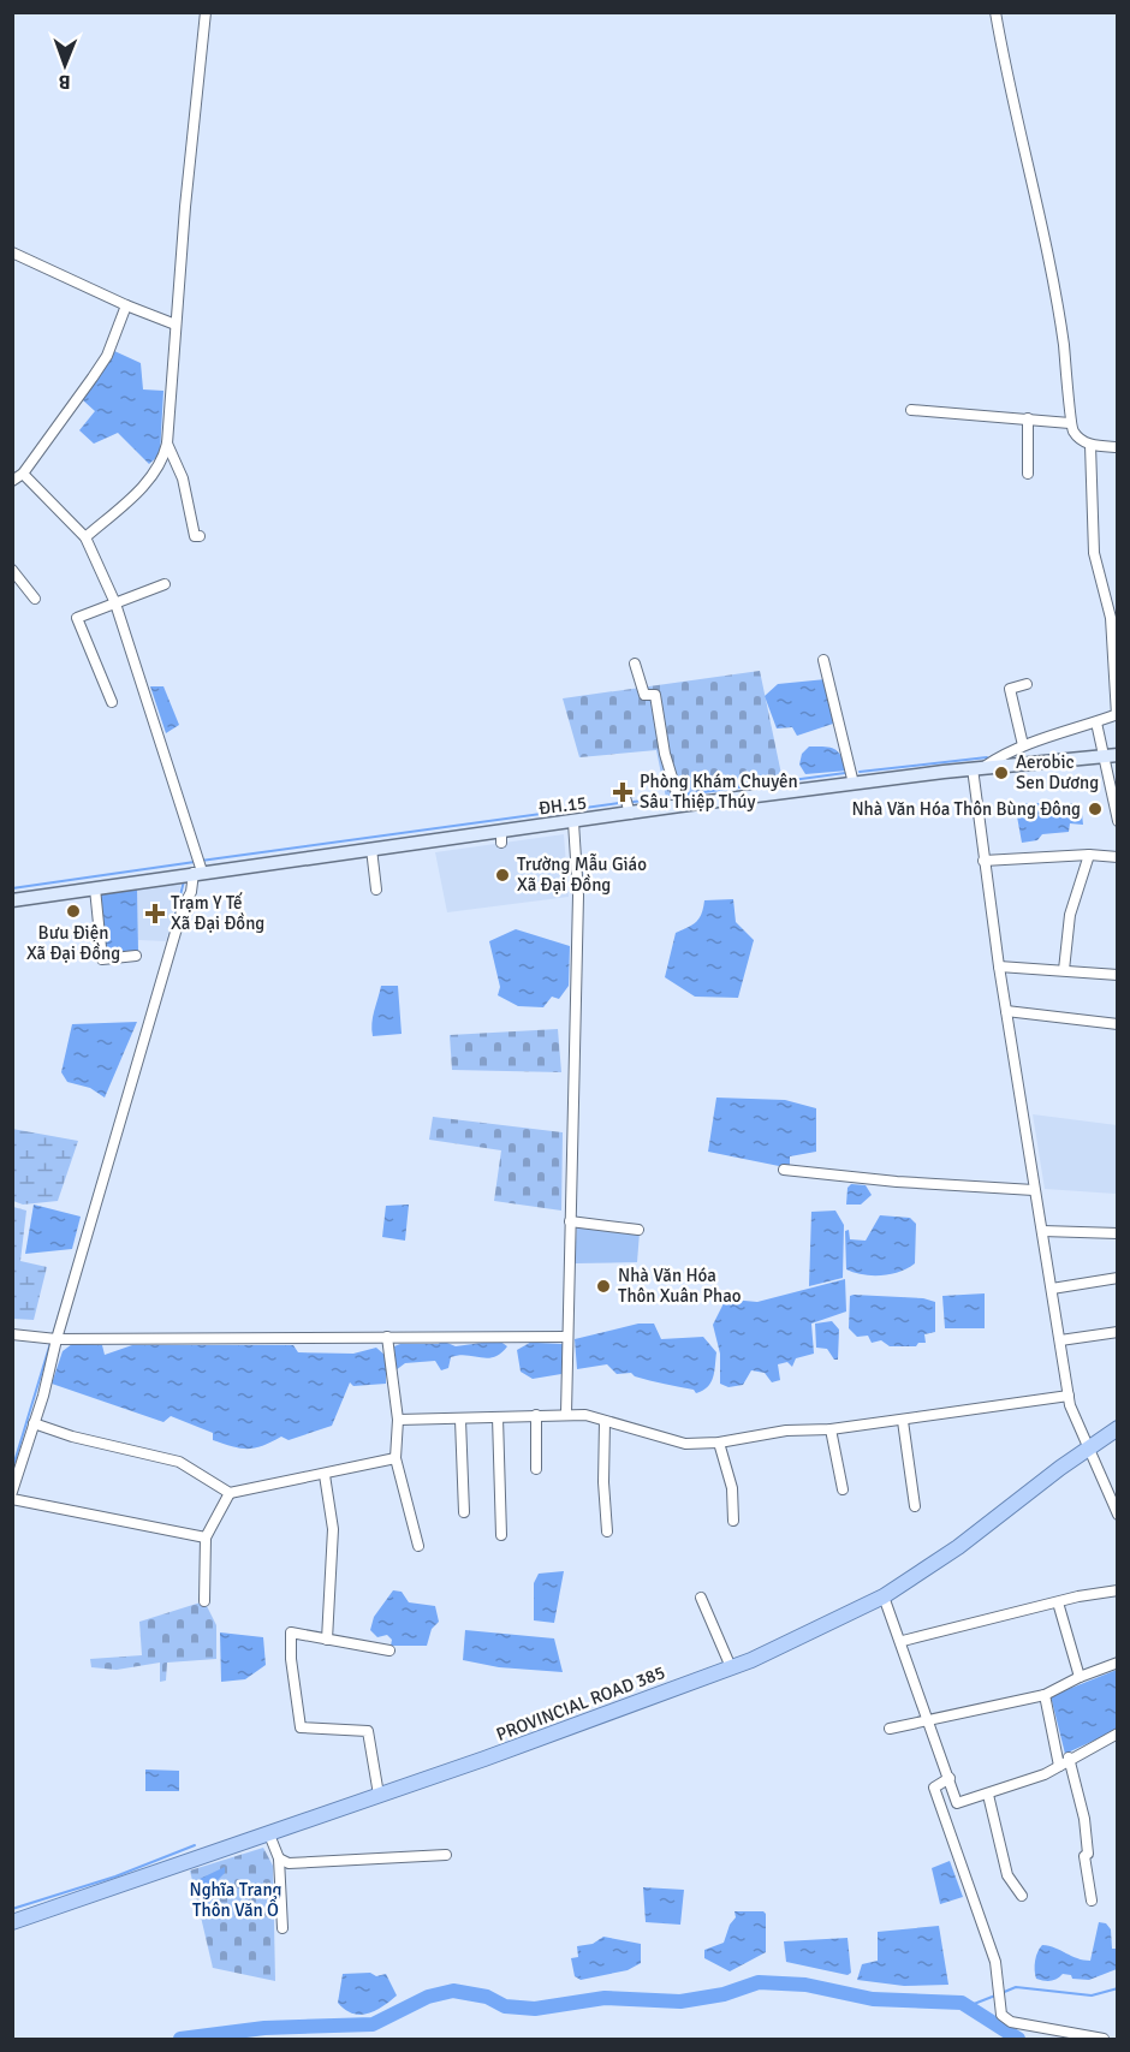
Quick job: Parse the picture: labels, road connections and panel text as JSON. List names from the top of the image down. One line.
{"streets":{"main road":["ĐH.15","PROVINCIAL ROAD 385"]},"parks":["Nghĩa Trang Thôn Văn Ổ"],"places":{"other":["Aerobic Sen Dương","Nhà Văn Hóa Thôn Bùng Đông","Trường Mẫu Giáo Xã Đại Đồng","Bưu Điện Xã Đại Đồng","Nhà Văn Hóa Thôn Xuân Phao"],"health":["Phòng Khám Chuyên Sâu Thiệp Thúy","Trạm Y Tế Xã Đại Đồng"]},"north":"bottom"}
